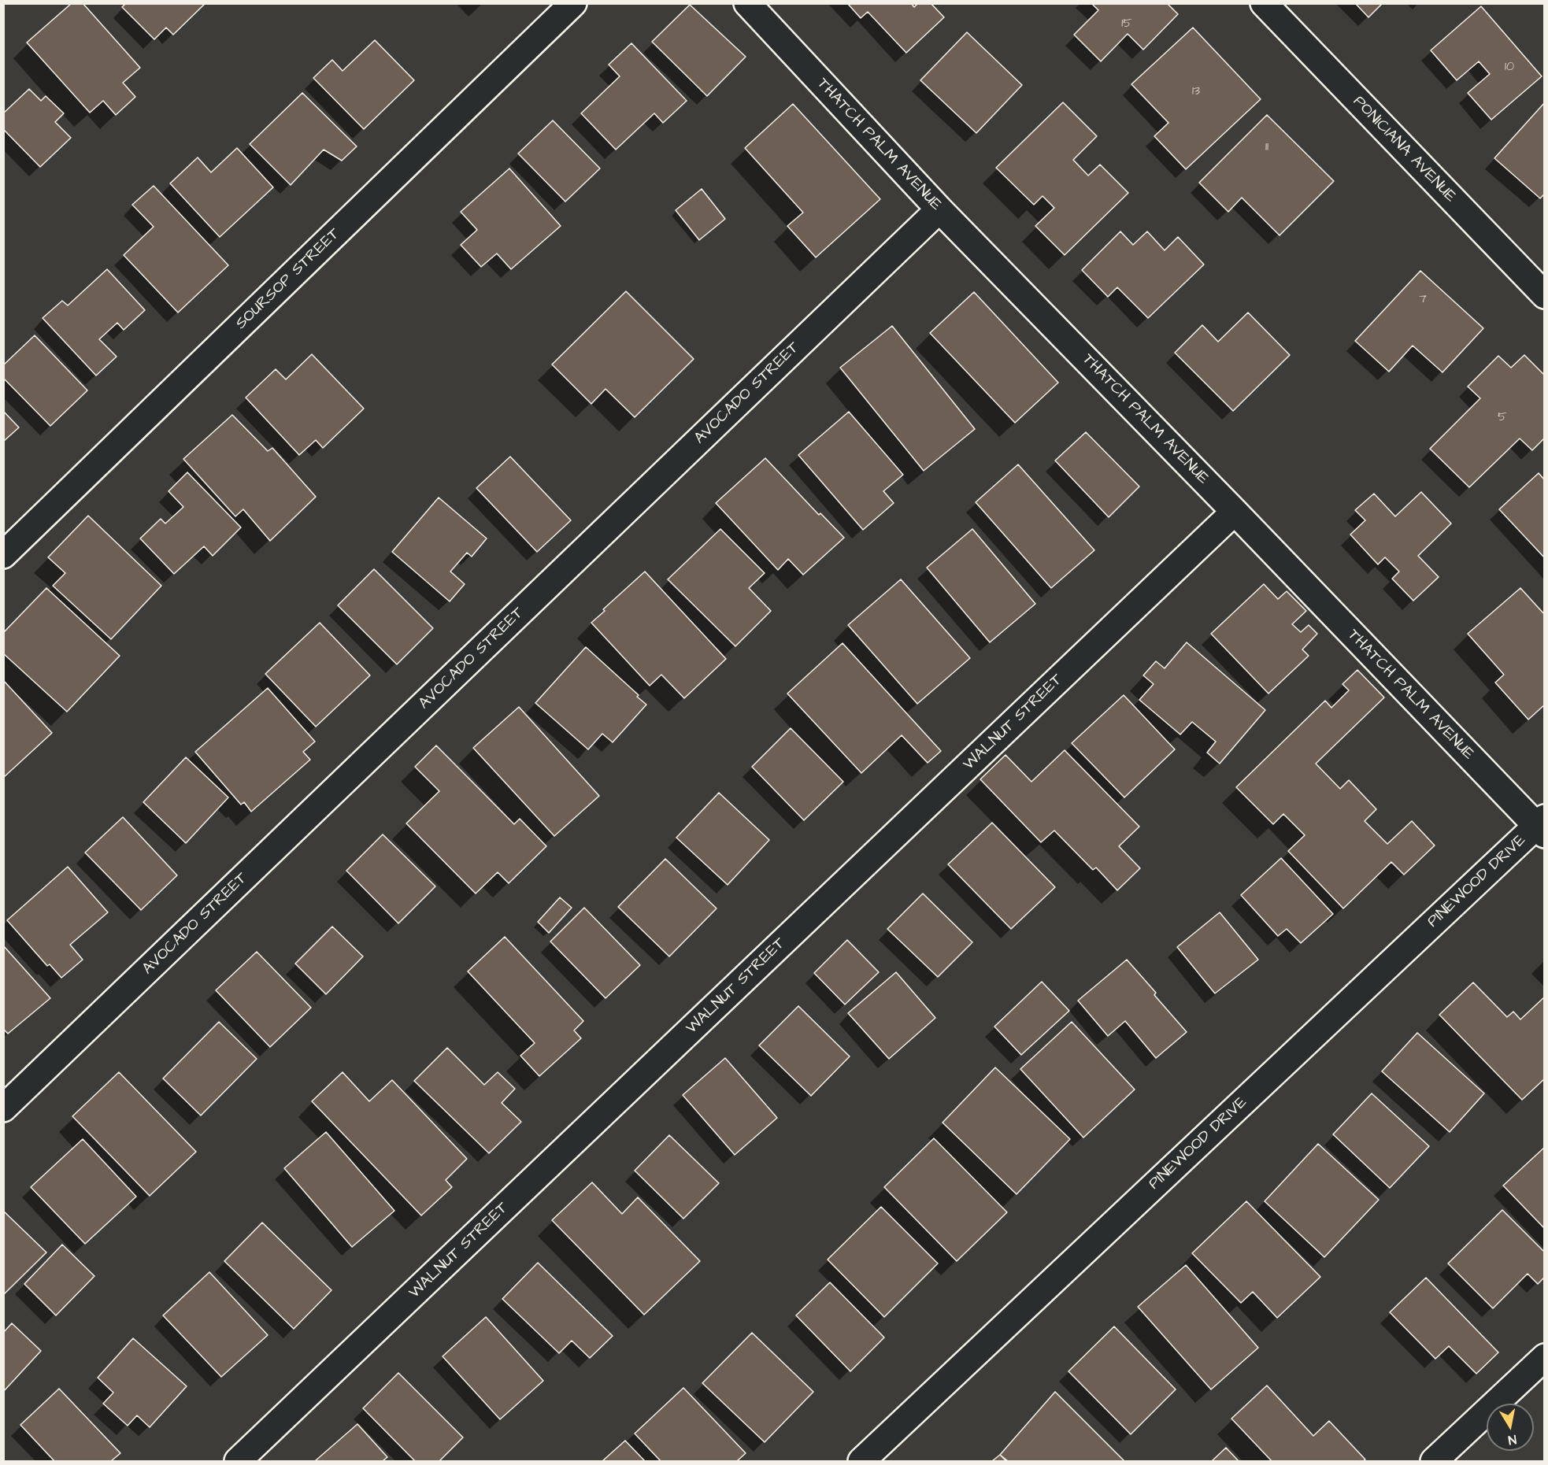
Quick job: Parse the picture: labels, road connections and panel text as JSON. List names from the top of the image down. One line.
{"streets":{"street":["THATCH PALM AVENUE","PONICIANA AVENUE","SOURSOP STREET","AVOCADO STREET","WALNUT STREET","PINEWOOD DRIVE"]},"crossings":[["THATCH PALM AVENUE","AVOCADO STREET"],["THATCH PALM AVENUE","WALNUT STREET"],["THATCH PALM AVENUE","PINEWOOD DRIVE"]],"house_numbers":["15","10","13","11","7","5"],"north":"bottom"}
